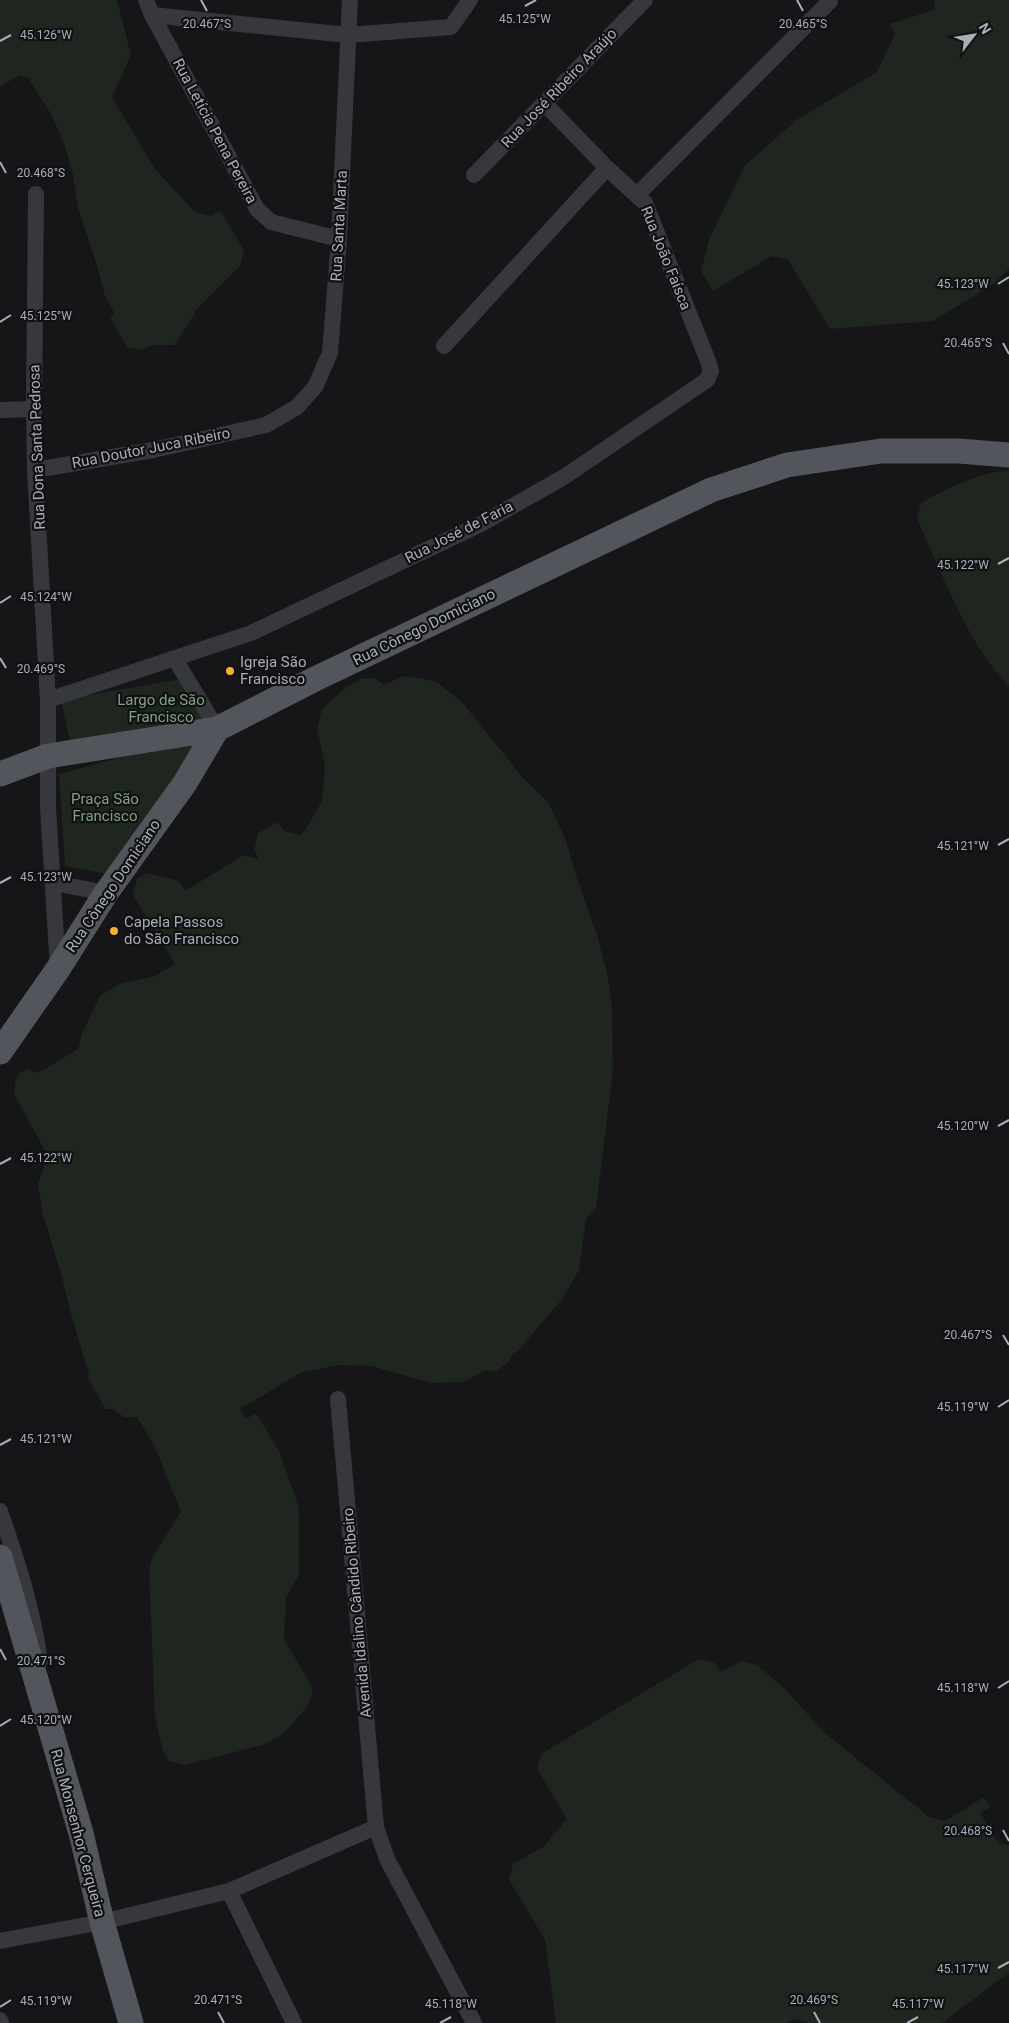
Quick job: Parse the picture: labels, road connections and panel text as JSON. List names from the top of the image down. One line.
{"streets":{"main road":["Rua Cônego Domiciano","Rua Monsenhor Cerqueira"],"street":["Rua José Ribeiro Araújo","Rua Letícia Pena Pereira","Rua Santa Marta","Rua João Faísca","Rua Dona Santa Pedrosa","Rua Doutor Juca Ribeiro","Rua José de Faria","Avenida Idalino Cândido Ribeiro"]},"crossings":[["Rua José Ribeiro Araújo","Rua João Faísca"],["Rua Letícia Pena Pereira","Rua Santa Marta"],["Rua Santa Marta","Rua Doutor Juca Ribeiro"],["Rua João Faísca","Rua José de Faria"],["Rua Dona Santa Pedrosa","Rua Doutor Juca Ribeiro"]],"parks":["Largo de São Francisco","Praça São Francisco"],"places":["Igreja São Francisco","Capela Passos do São Francisco"],"north":"top right","coordinates":["45.125°W","20.467°S","20.465°S","45.126°W","20.468°S","45.123°W","45.122°W","45.124°W","20.469°S","45.121°W","45.120°W","45.119°W","20.471°S","45.118°W","45.117°W"]}
